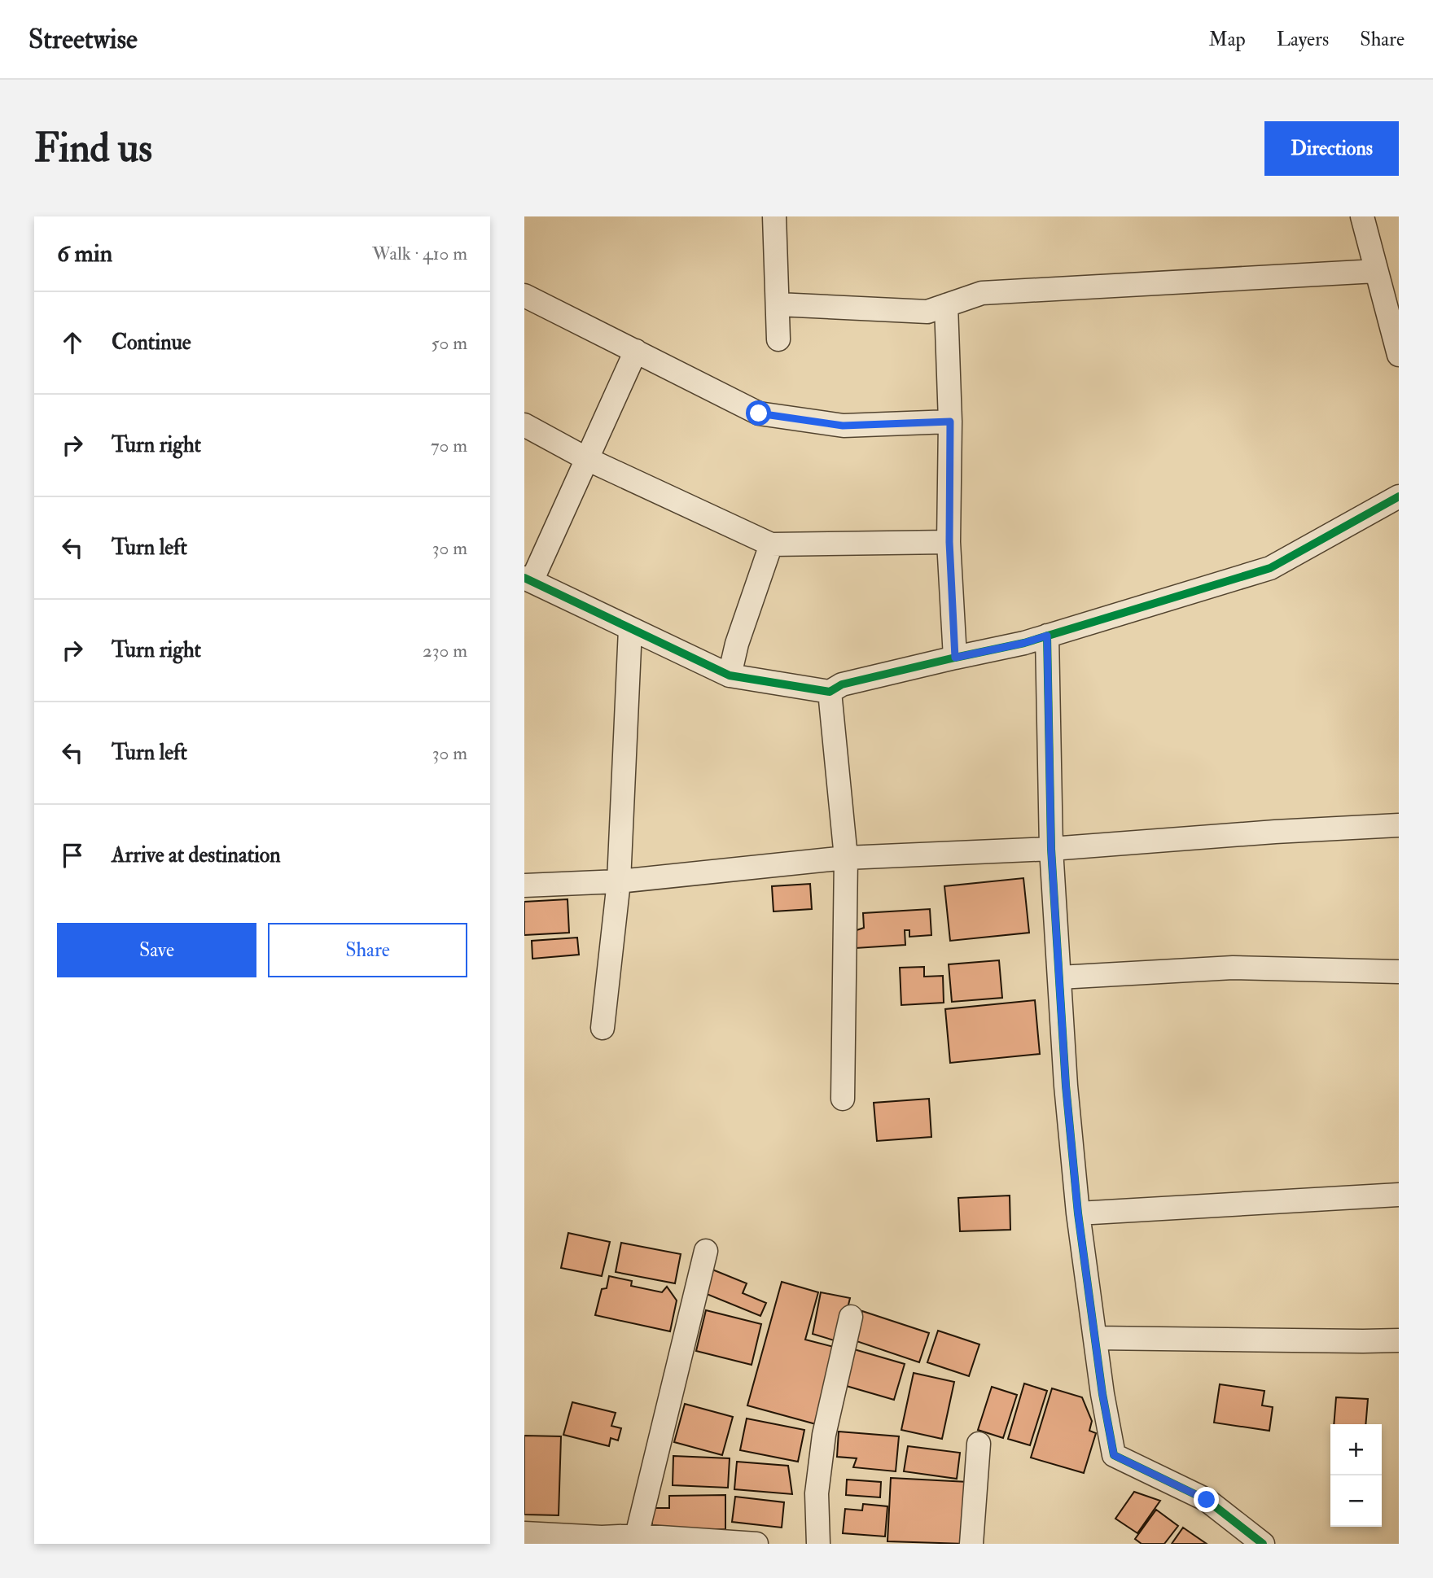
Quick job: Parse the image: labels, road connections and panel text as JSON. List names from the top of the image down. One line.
{"page":{"header":"Streetwise","nav":["Map","Layers","Share"],"buttons":["Directions",["Save","Share"]],"title":"Find us","heading":["6 min","Walk · 410 m"],"list":[["Continue","50 m"],["Turn right","70 m"],["Turn left","30 m"],["Turn right","230 m"],["Turn left","30 m"],"Arrive at destination"],"map_buttons":["+","−"]}}
